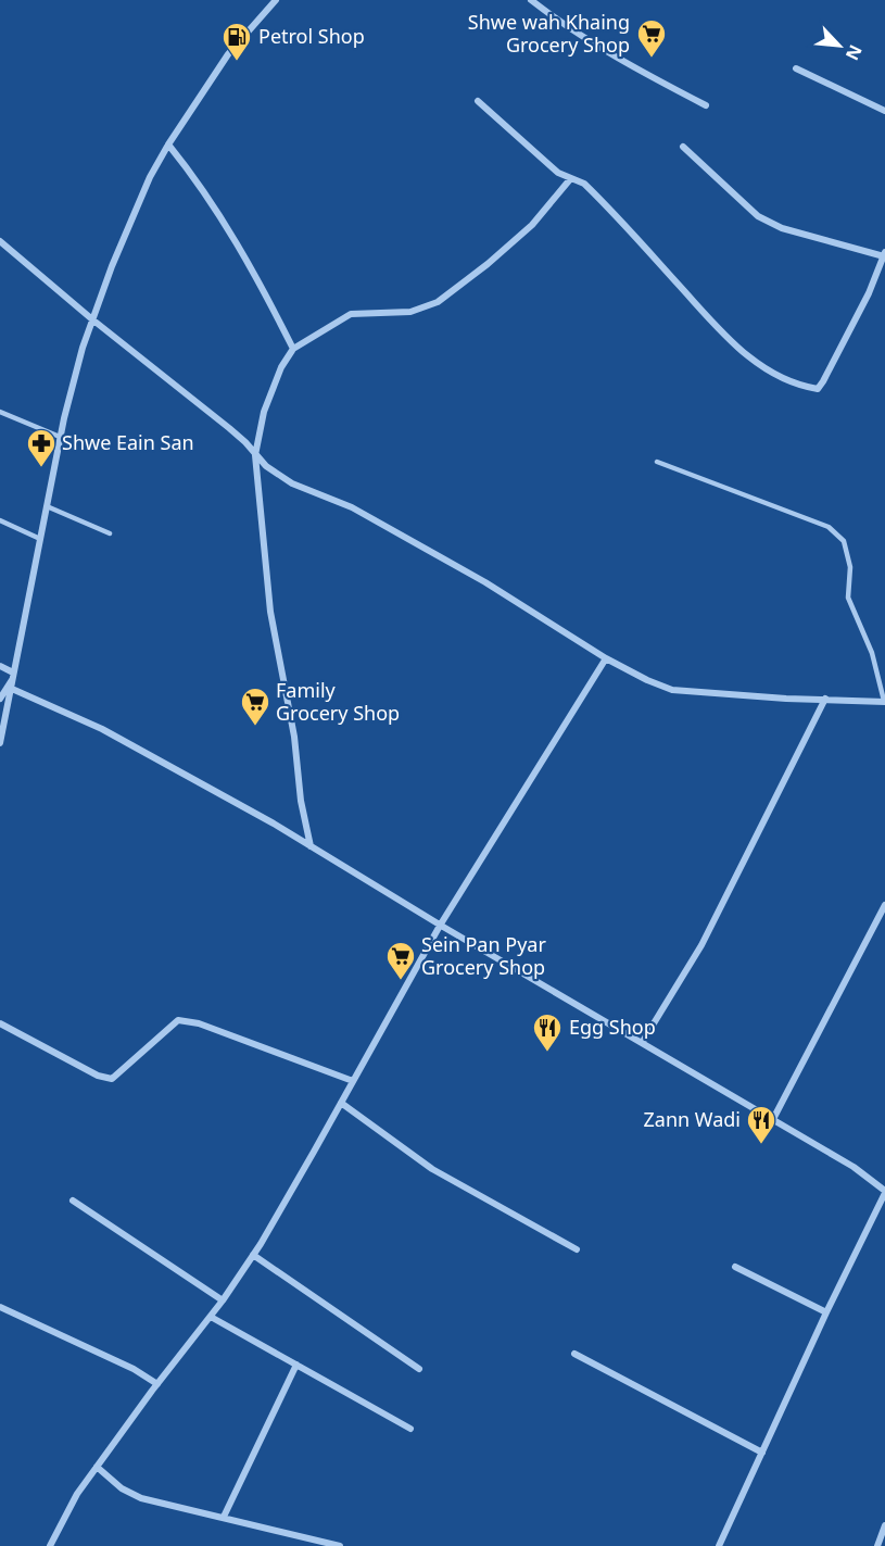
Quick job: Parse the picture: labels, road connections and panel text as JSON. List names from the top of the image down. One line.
{"places":{"supermarket":["Shwe wah Khaing Grocery Shop","Family Grocery Shop","Sein Pan Pyar Grocery Shop"],"fuel station":["Petrol Shop"],"pharmacy":["Shwe Eain San"],"restaurant":["Egg Shop","Zann Wadi"]},"north":"bottom right"}
